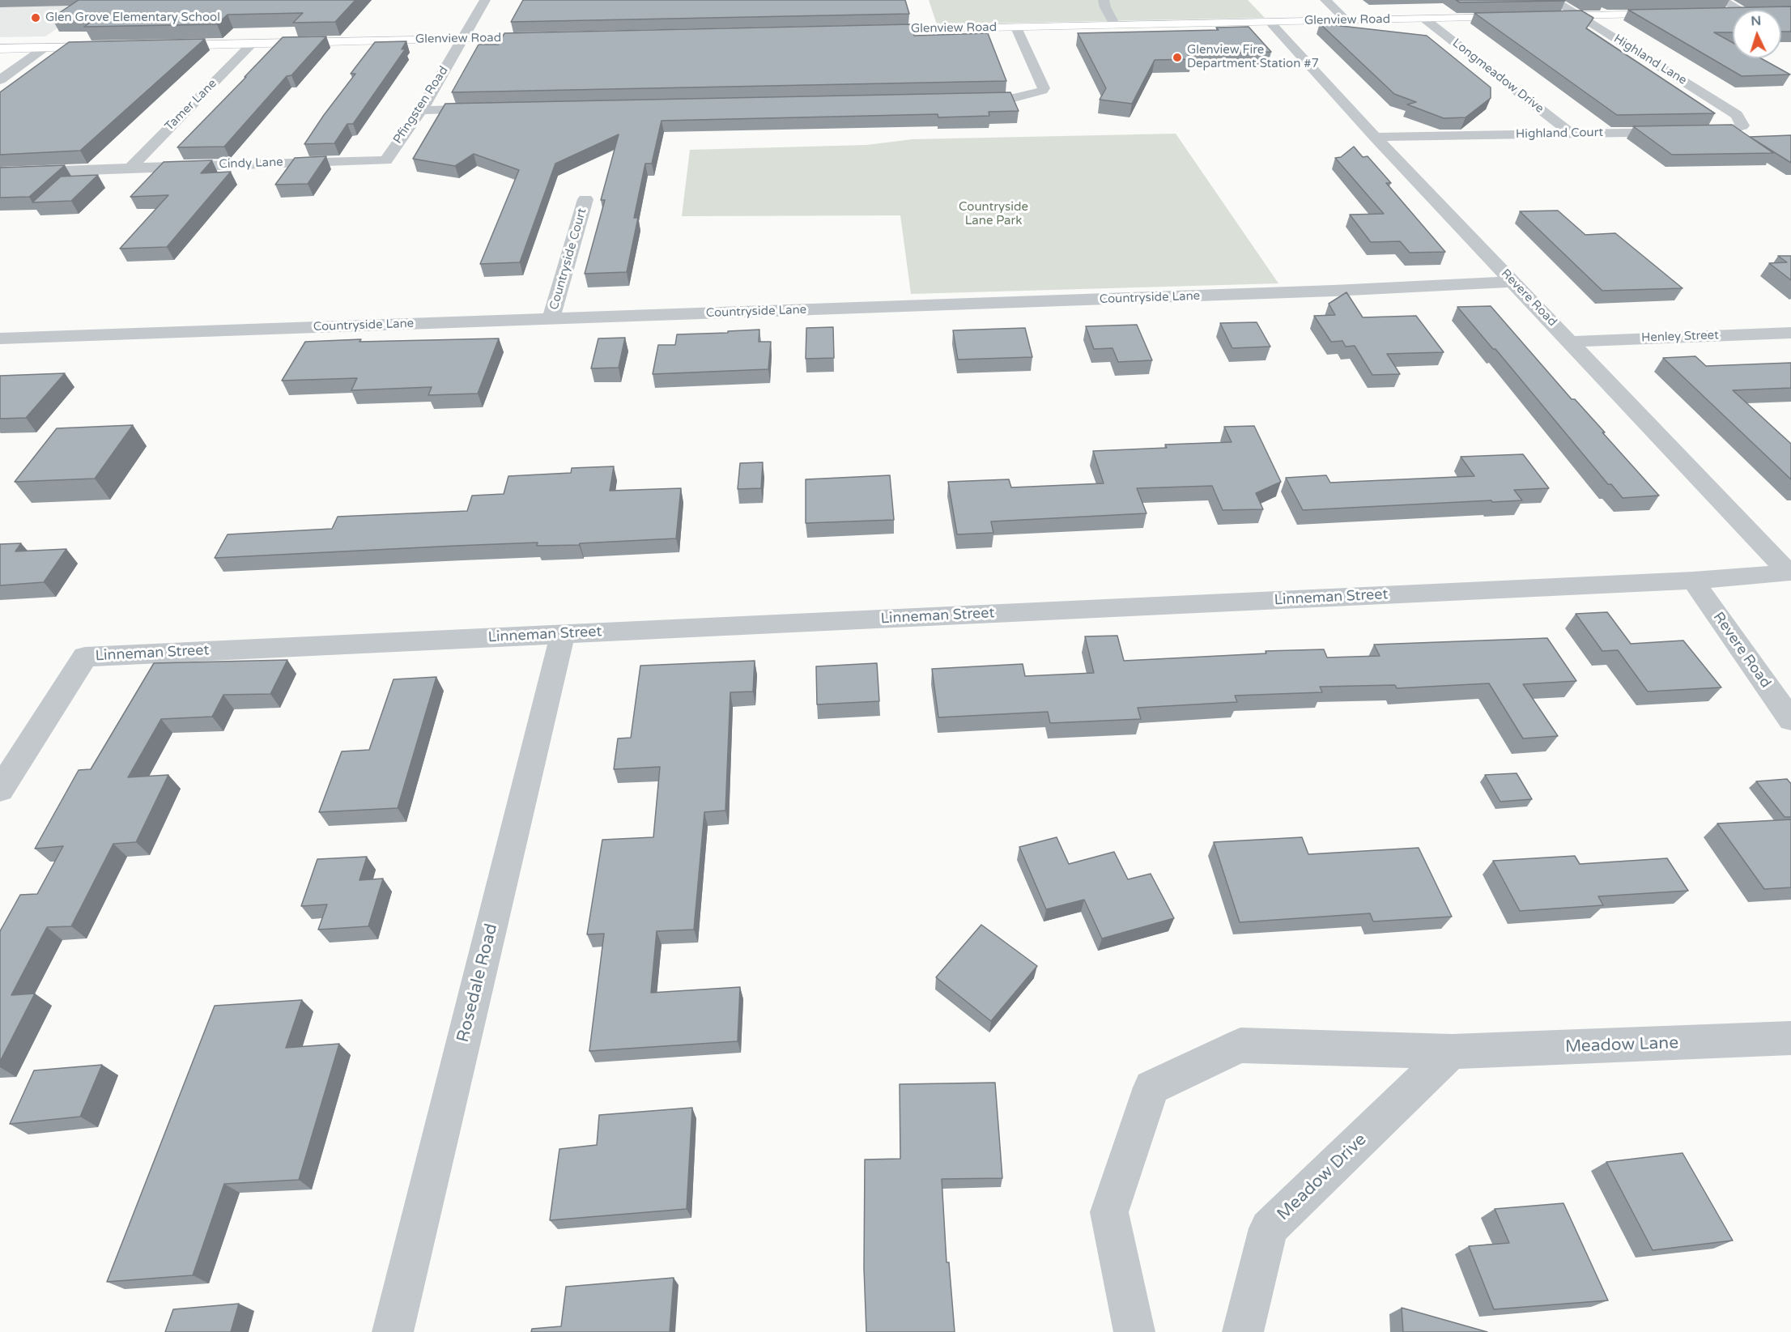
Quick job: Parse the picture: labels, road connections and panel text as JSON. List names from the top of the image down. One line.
{"streets":{"main road":["Glenview Road"],"street":["Highland Lane","Longmeadow Drive","Tamer Lane","Pfingsten Road","Highland Court","Cindy Lane","Countryside Court","Countryside Lane","Revere Road","Henley Street","Linneman Street","Rosedale Road","Meadow Lane","Meadow Drive"]},"crossings":[["Glenview Road","Longmeadow Drive"],["Glenview Road","Tamer Lane"],["Glenview Road","Pfingsten Road"],["Glenview Road","Revere Road"],["Highland Lane","Highland Court"],["Longmeadow Drive","Highland Court"],["Tamer Lane","Cindy Lane"],["Pfingsten Road","Cindy Lane"],["Highland Court","Revere Road"],["Countryside Court","Countryside Lane"],["Countryside Lane","Revere Road"],["Revere Road","Henley Street"],["Revere Road","Linneman Street"],["Linneman Street","Rosedale Road"],["Meadow Lane","Meadow Drive"]],"parks":["Countryside Lane Park"],"places":["Glen Grove Elementary School","Glenview Fire Department Station #7"],"north":"top"}
